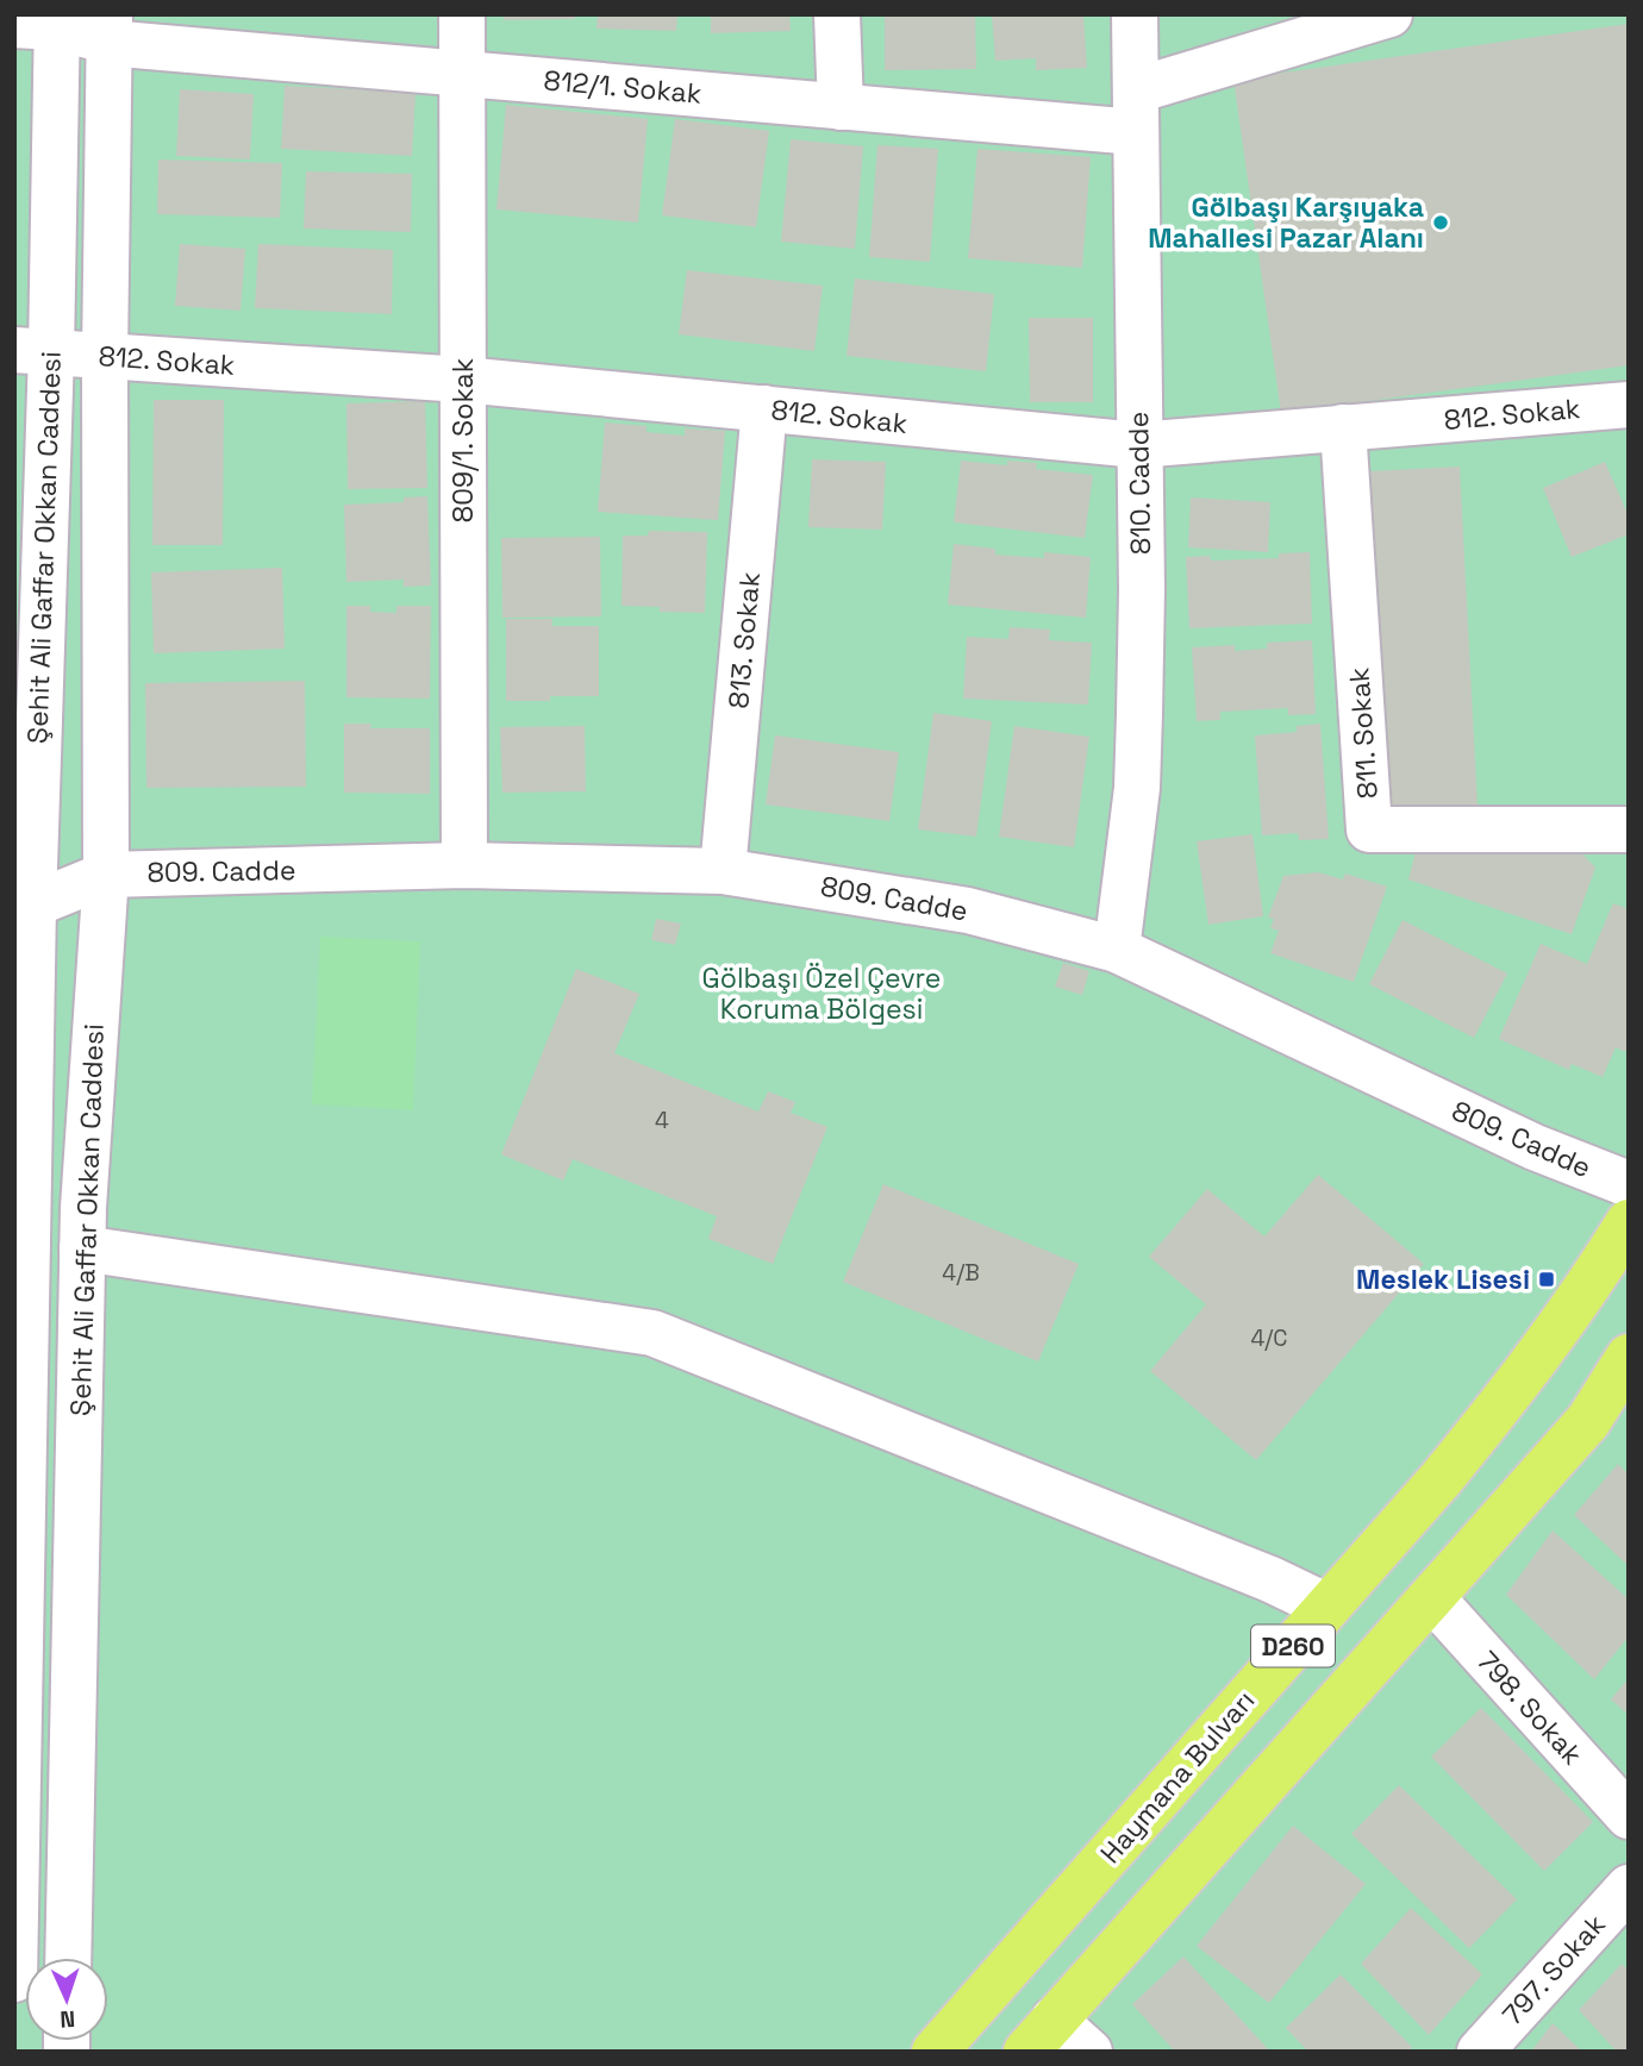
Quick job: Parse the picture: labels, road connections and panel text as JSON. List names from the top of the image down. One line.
{"streets":{"highway":["D260","Haymana Bulvarı"],"street":["812/1. Sokak","812. Sokak","809/1. Sokak","810. Cadde","Şehit Ali Gaffar Okkan Caddesi","813. Sokak","811. Sokak","809. Cadde","798. Sokak","797. Sokak"]},"crossings":[["812/1. Sokak","809/1. Sokak"],["812/1. Sokak","810. Cadde"],["812/1. Sokak","Şehit Ali Gaffar Okkan Caddesi"],["812. Sokak","809/1. Sokak"],["812. Sokak","810. Cadde"],["812. Sokak","Şehit Ali Gaffar Okkan Caddesi"],["812. Sokak","813. Sokak"],["812. Sokak","811. Sokak"],["809/1. Sokak","809. Cadde"],["810. Cadde","809. Cadde"],["Şehit Ali Gaffar Okkan Caddesi","809. Cadde"],["813. Sokak","809. Cadde"],["D260","798. Sokak"]],"parks":["Gölbaşı Özel Çevre Koruma Bölgesi"],"places":{"other":["Gölbaşı Karşıyaka Mahallesi Pazar Alanı"],"transit":["Meslek Lisesi"]},"house_numbers":["4","4/B","4/C"],"north":"bottom"}
